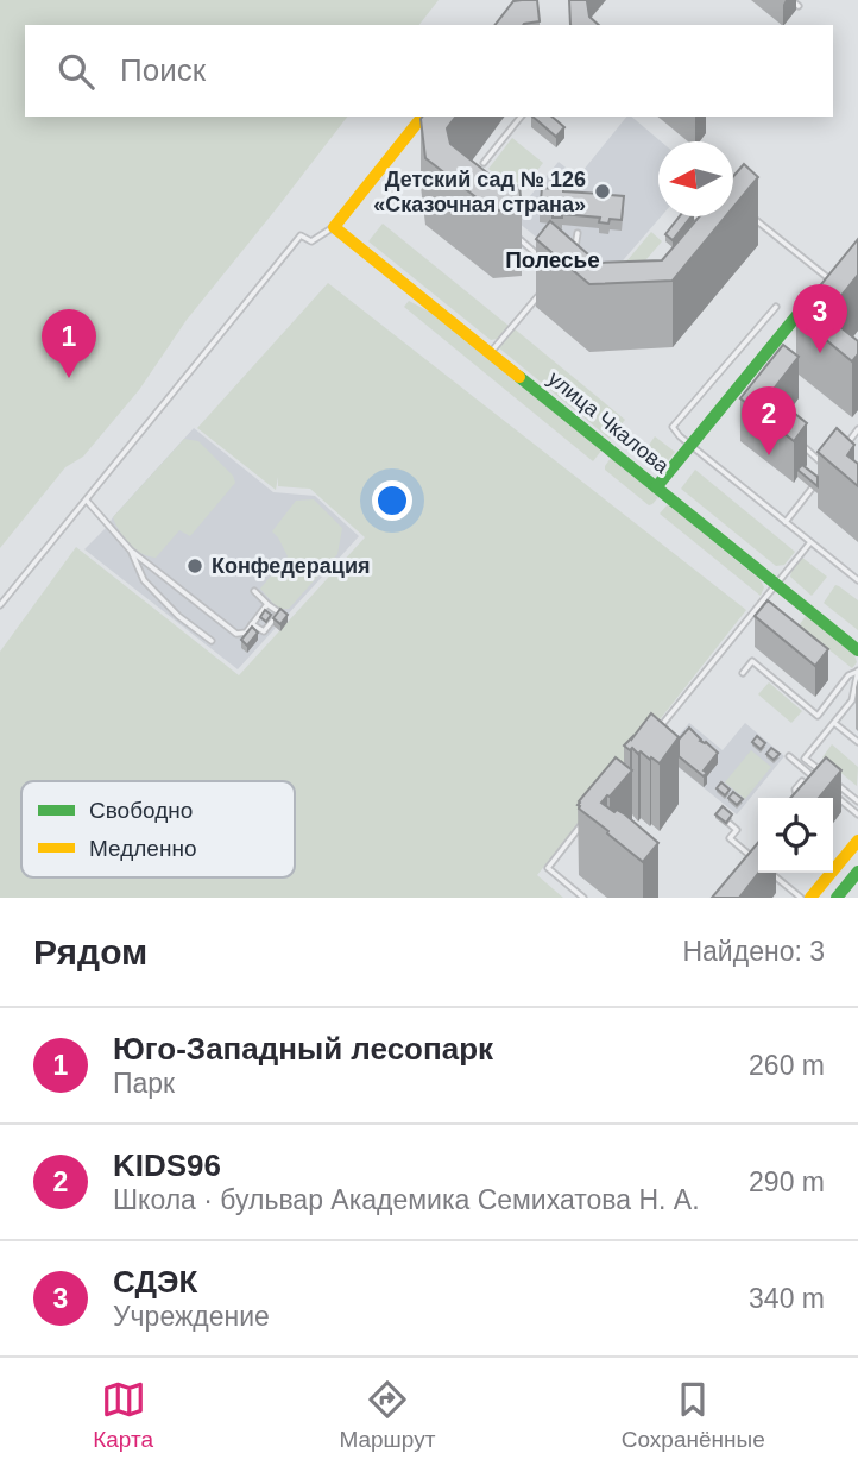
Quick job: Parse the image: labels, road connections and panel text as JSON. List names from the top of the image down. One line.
{"streets":{"street":["улица Чкалова"]},"districts":["Полесье"],"places":["Детский сад № 126 «Сказочная страна»","Конфедерация"],"legend":["Свободно","Медленно"],"north":"left","page":{"search":"Поиск","pins":["3","1","2"],"heading":["Рядом","Найдено: 3"],"list":[{"mark":"1","name":"Юго-Западный лесопарк","note":"Парк","value":"260 m"},{"mark":"2","name":"KIDS96","note":"Школа · бульвар Академика Семихатова Н. А.","value":"290 m"},{"mark":"3","name":"СДЭК","note":"Учреждение","value":"340 m"}],"nav":["Карта","Маршрут","Сохранённые"]}}
